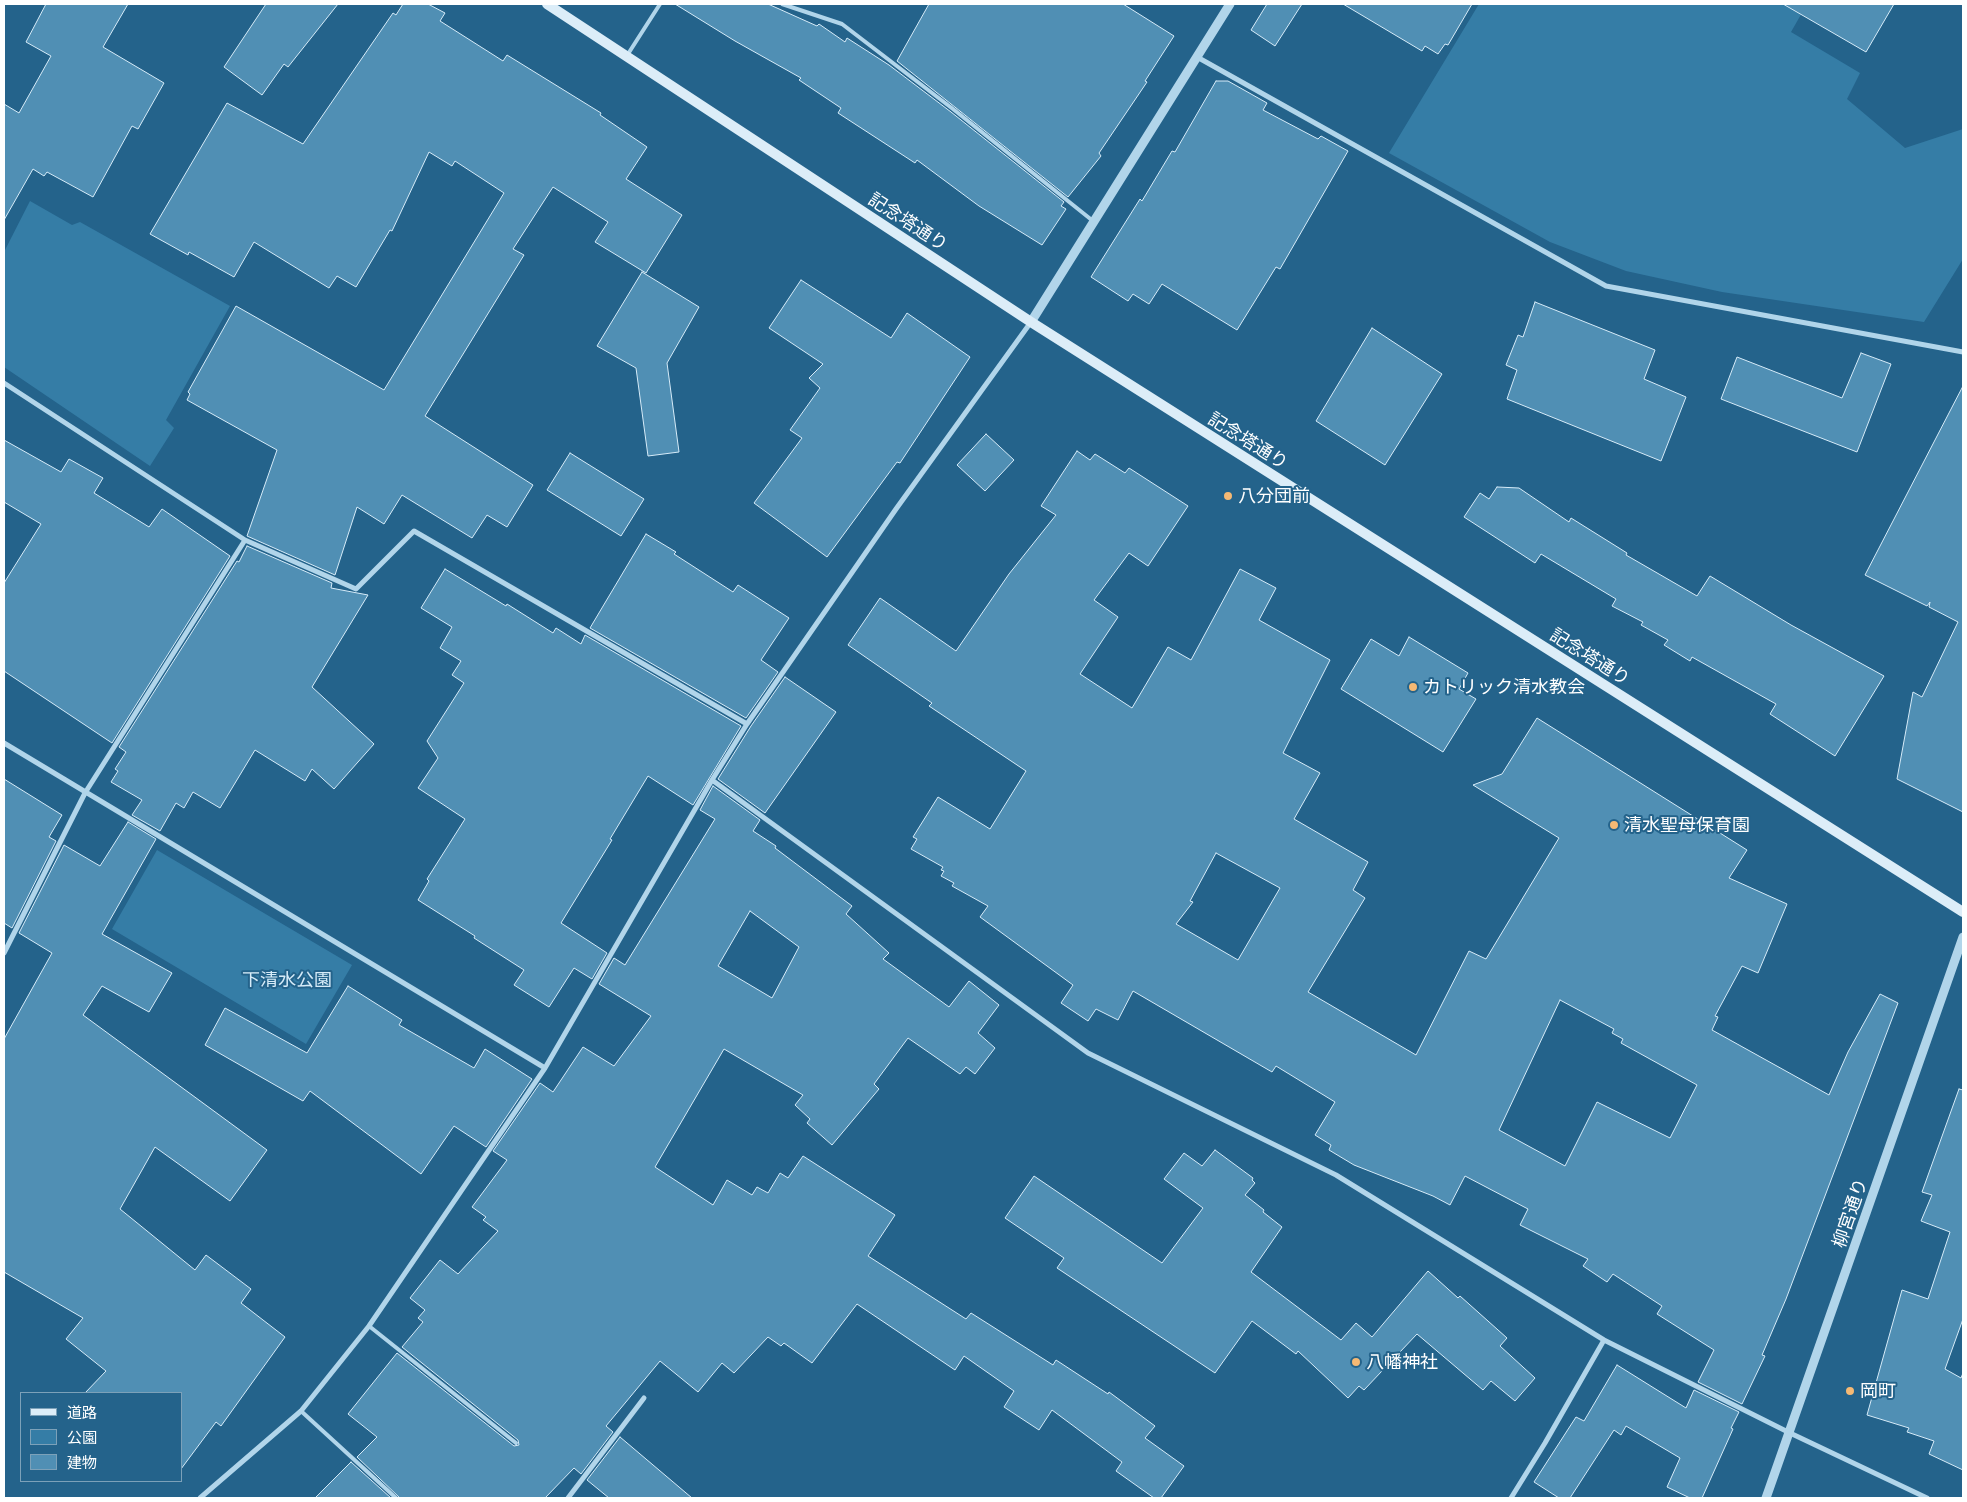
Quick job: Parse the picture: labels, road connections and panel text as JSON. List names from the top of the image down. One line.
{"streets":{"main road":["記念塔通り"],"street":["柳宮通り"]},"parks":["下清水公園"],"places":["八分団前","カトリック清水教会","清水聖母保育園","八幡神社","岡町"],"legend":["道路","公園","建物"]}
